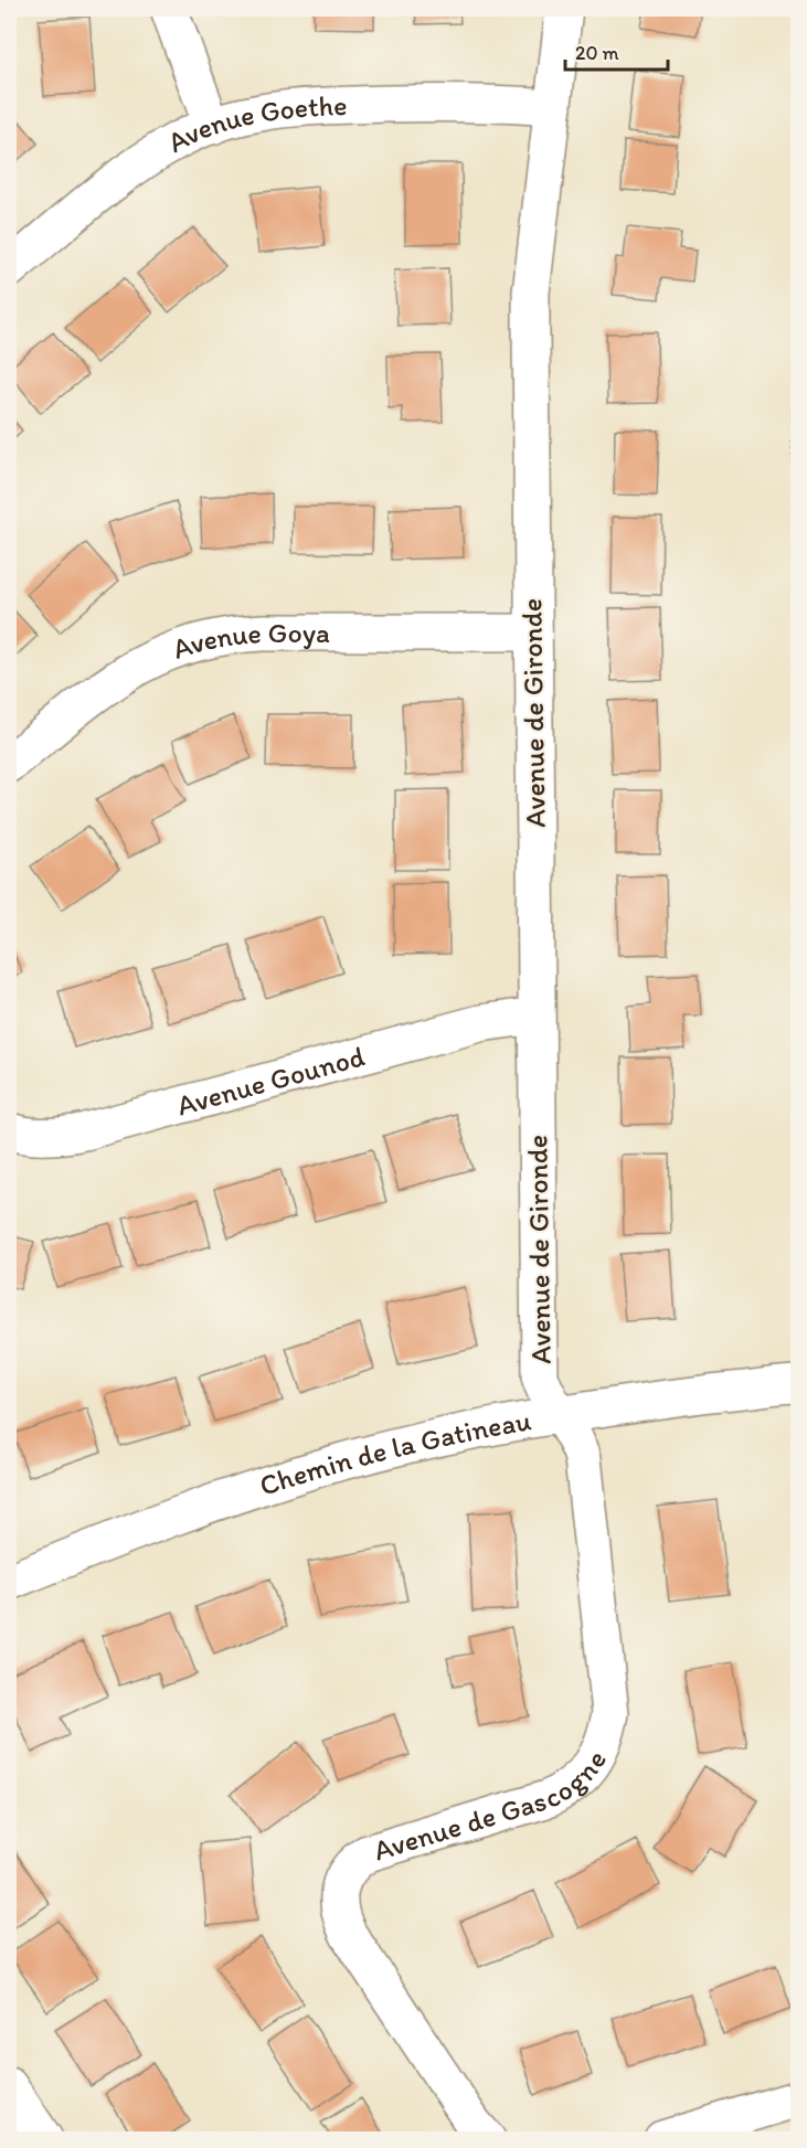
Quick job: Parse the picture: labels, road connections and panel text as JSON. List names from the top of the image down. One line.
{"streets":{"street":["Avenue Goethe","Avenue Goya","Avenue de Gironde","Avenue Gounod","Chemin de la Gatineau","Avenue de Gascogne"]},"crossings":[["Avenue Goethe","Avenue de Gironde"],["Avenue Goya","Avenue de Gironde"],["Avenue de Gironde","Avenue Gounod"],["Avenue de Gironde","Chemin de la Gatineau"],["Avenue de Gironde","Avenue de Gascogne"],["Chemin de la Gatineau","Avenue de Gascogne"]],"scale_bar":"20 m"}
